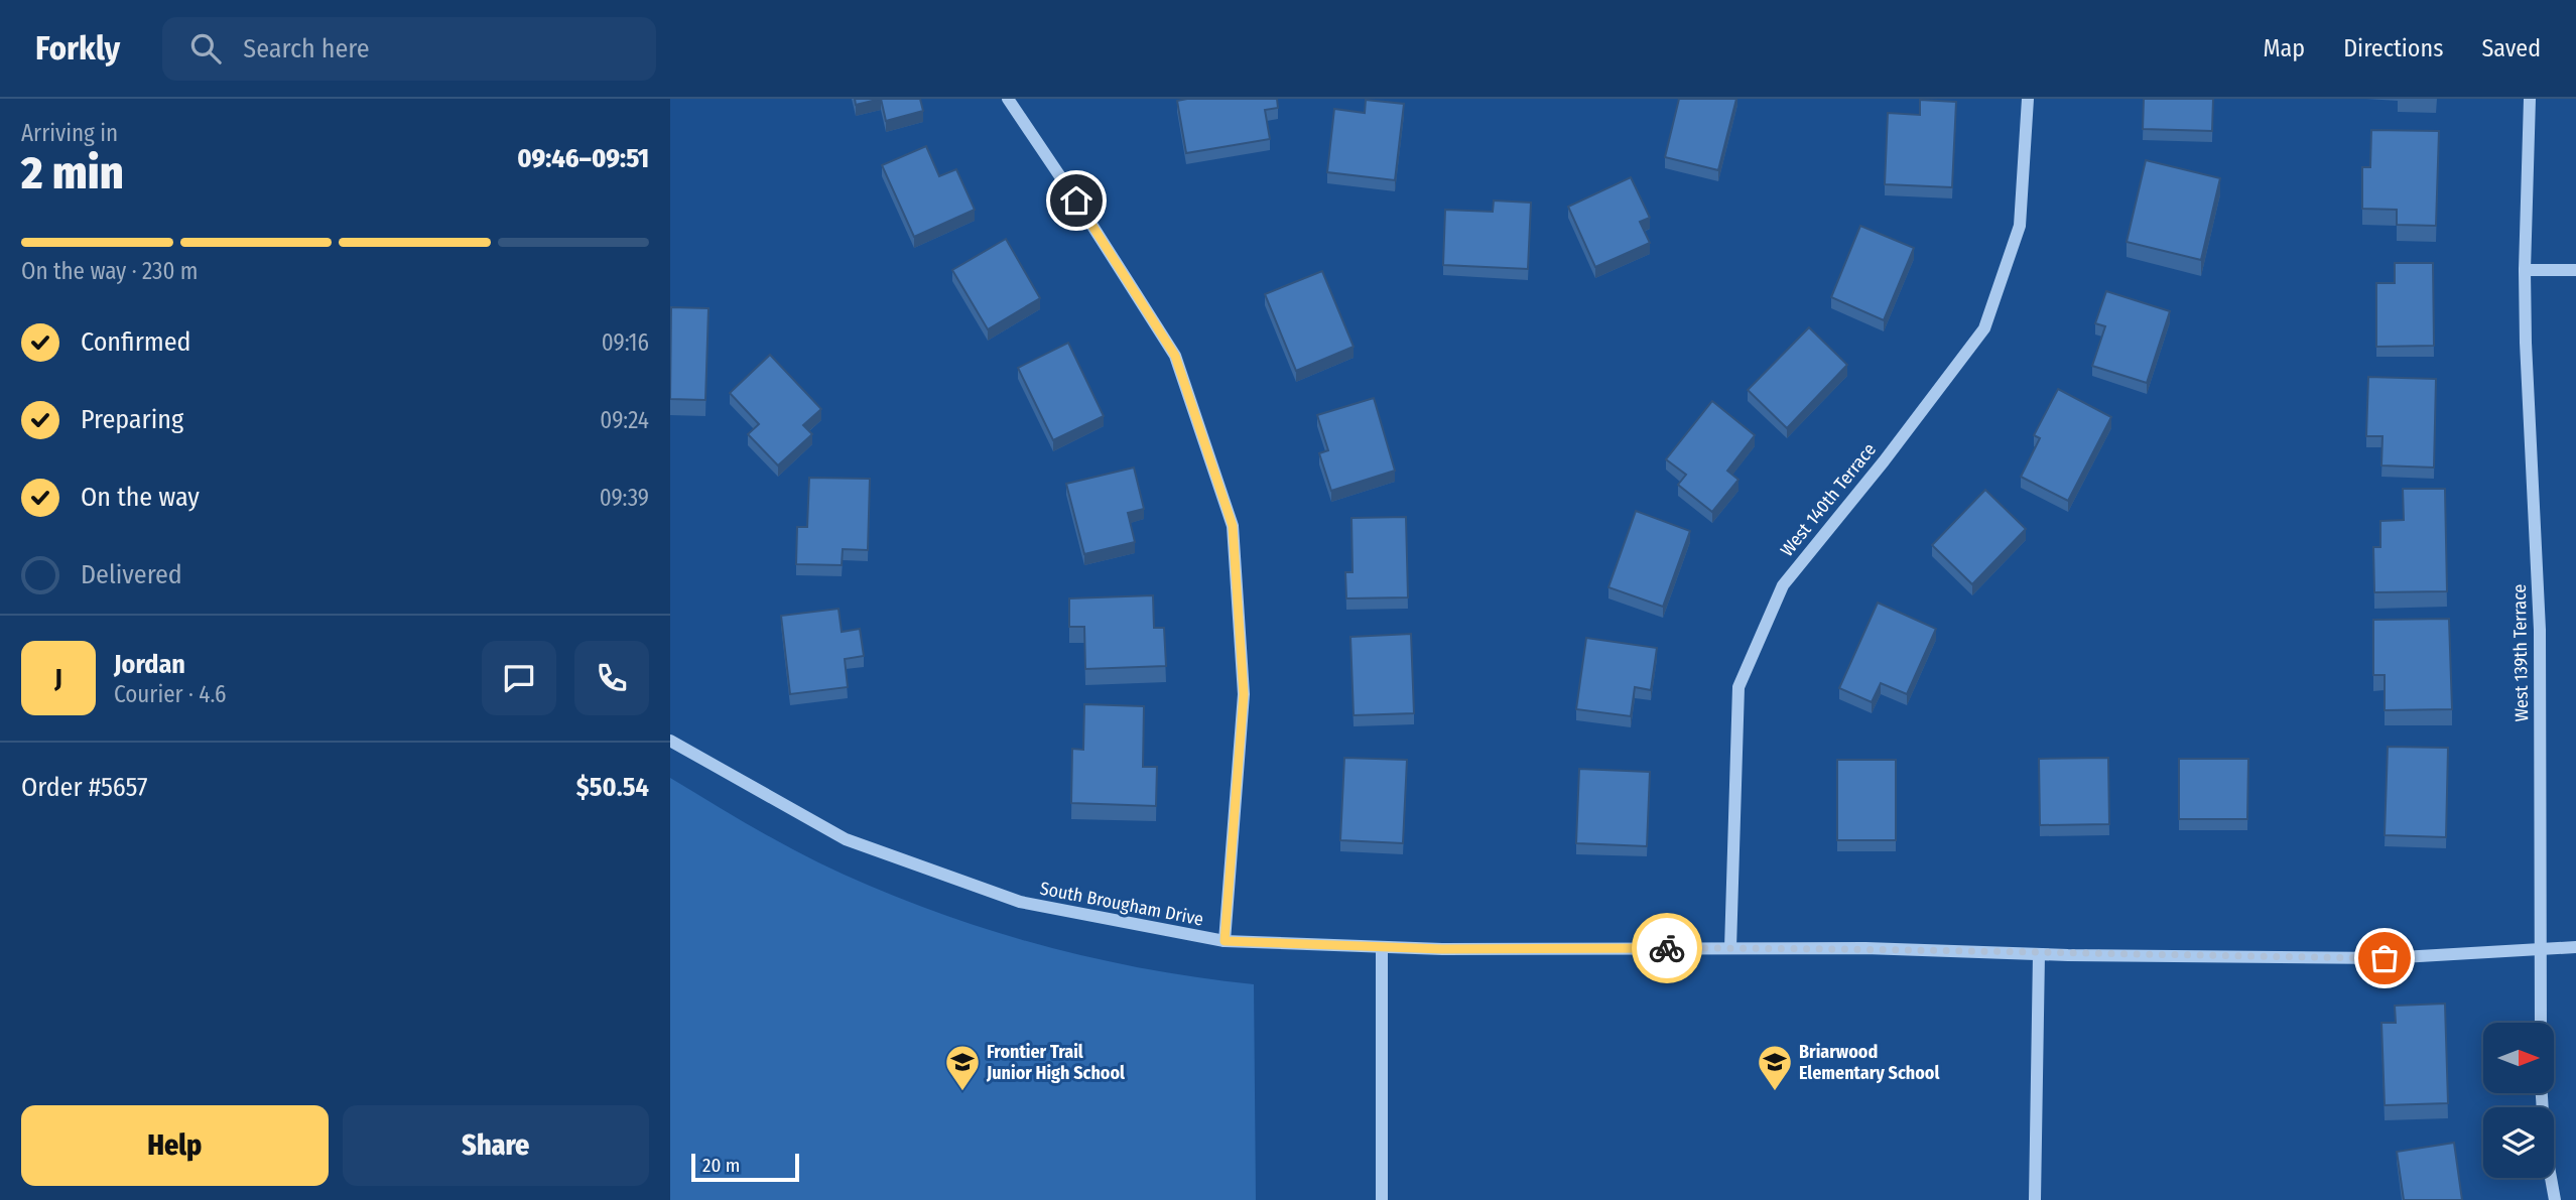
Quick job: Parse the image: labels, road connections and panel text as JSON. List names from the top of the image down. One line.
{"streets":{"street":["West 140th Terrace","West 139th Terrace","South Brougham Drive"]},"crossings":[["West 140th Terrace","South Brougham Drive"],["West 139th Terrace","South Brougham Drive"]],"places":{"school or university":["Frontier Trail Junior High School","Briarwood Elementary School"]},"scale_bar":"20 m","north":"right","page":{"header":"Forkly","search":"Search here","nav":["Map","Directions","Saved"],"heading":["2 min","Arriving in","09:46–09:51"],"panel":["Jordan","Courier · 4.6","Order #5657","$50.54"],"bar":"On the way · 230 m","list":[["Confirmed","09:16"],["Preparing","09:24"],["On the way","09:39"],"Delivered"],"round":"J","buttons":["Help","Share"],"scale":"20 m"}}
